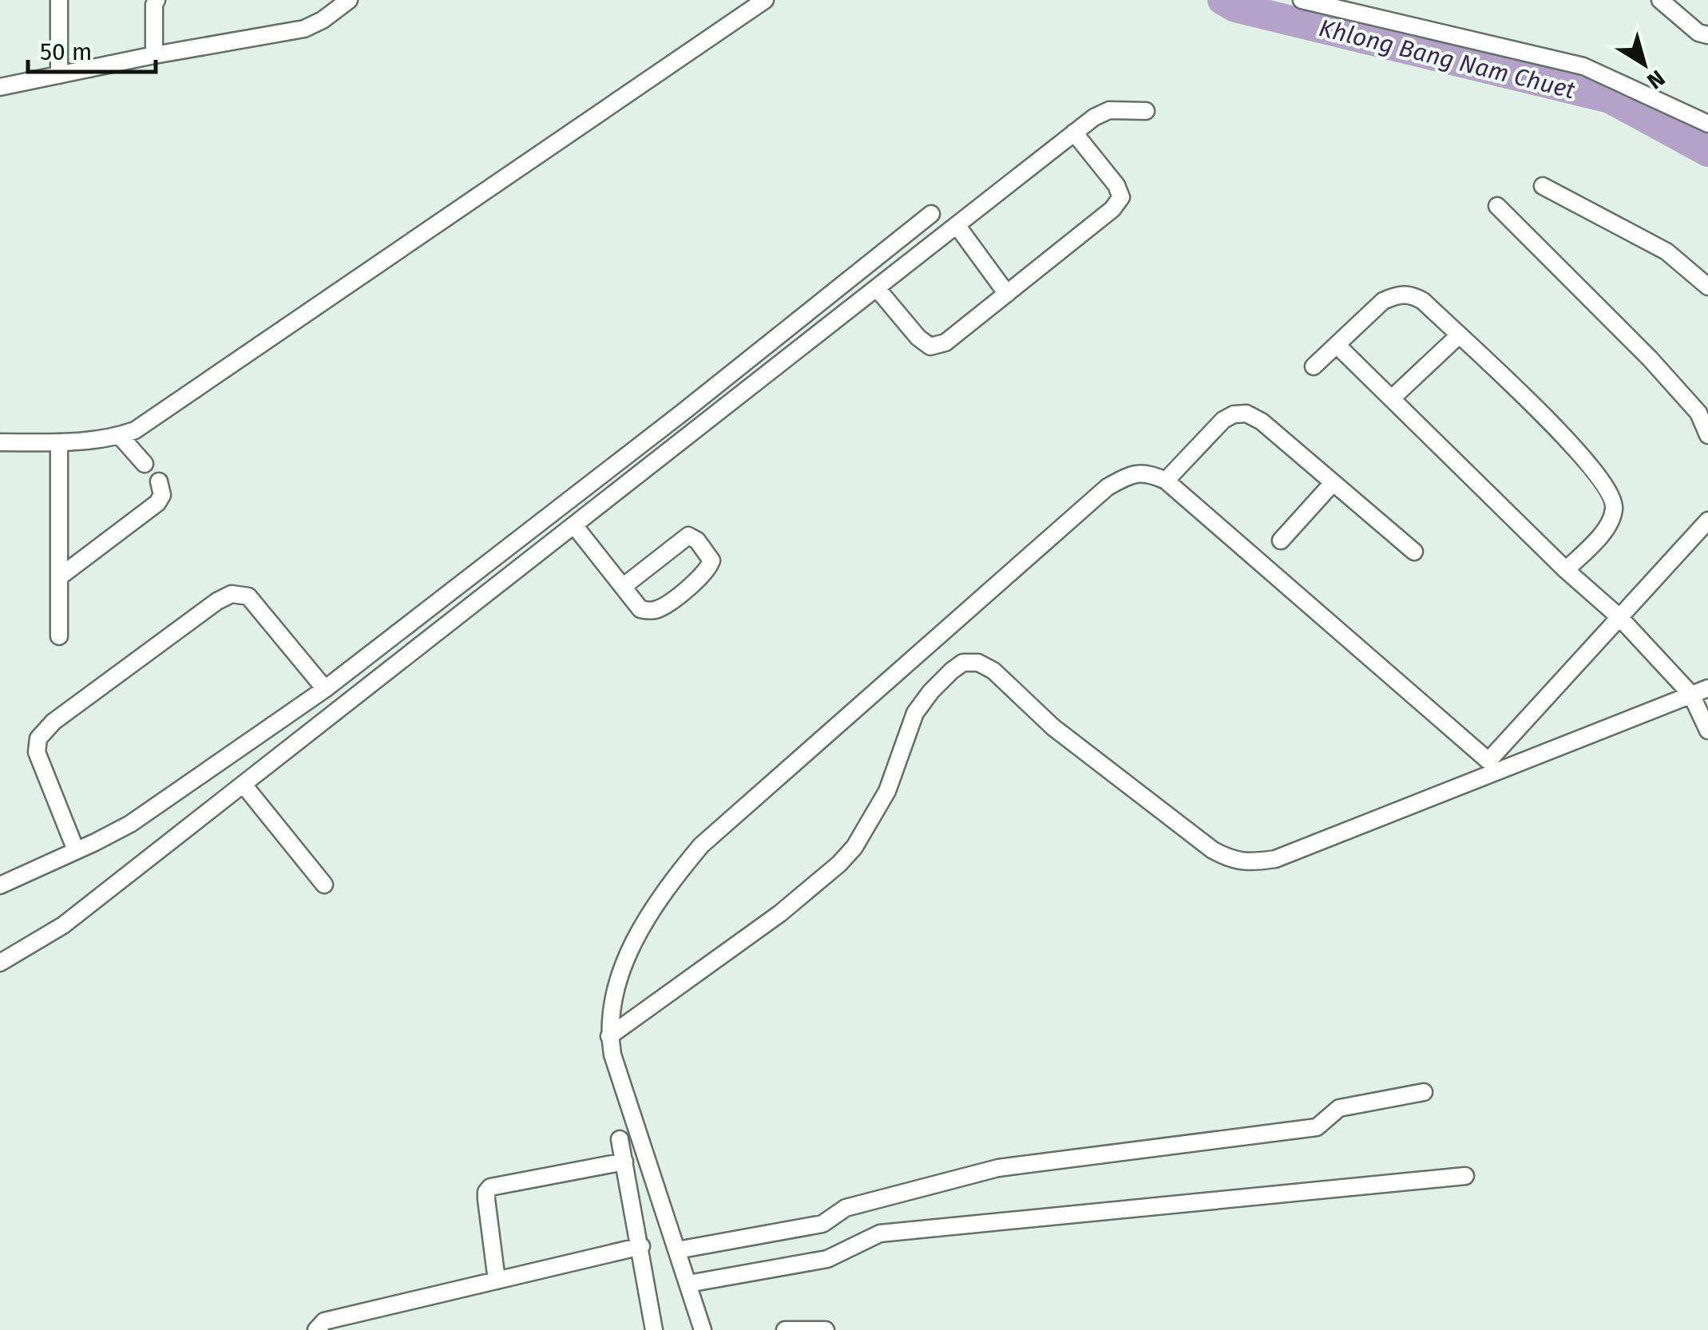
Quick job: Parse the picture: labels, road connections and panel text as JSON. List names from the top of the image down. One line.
{"water":["Khlong Bang Nam Chuet"],"scale_bar":"50 m","north":"bottom right"}
